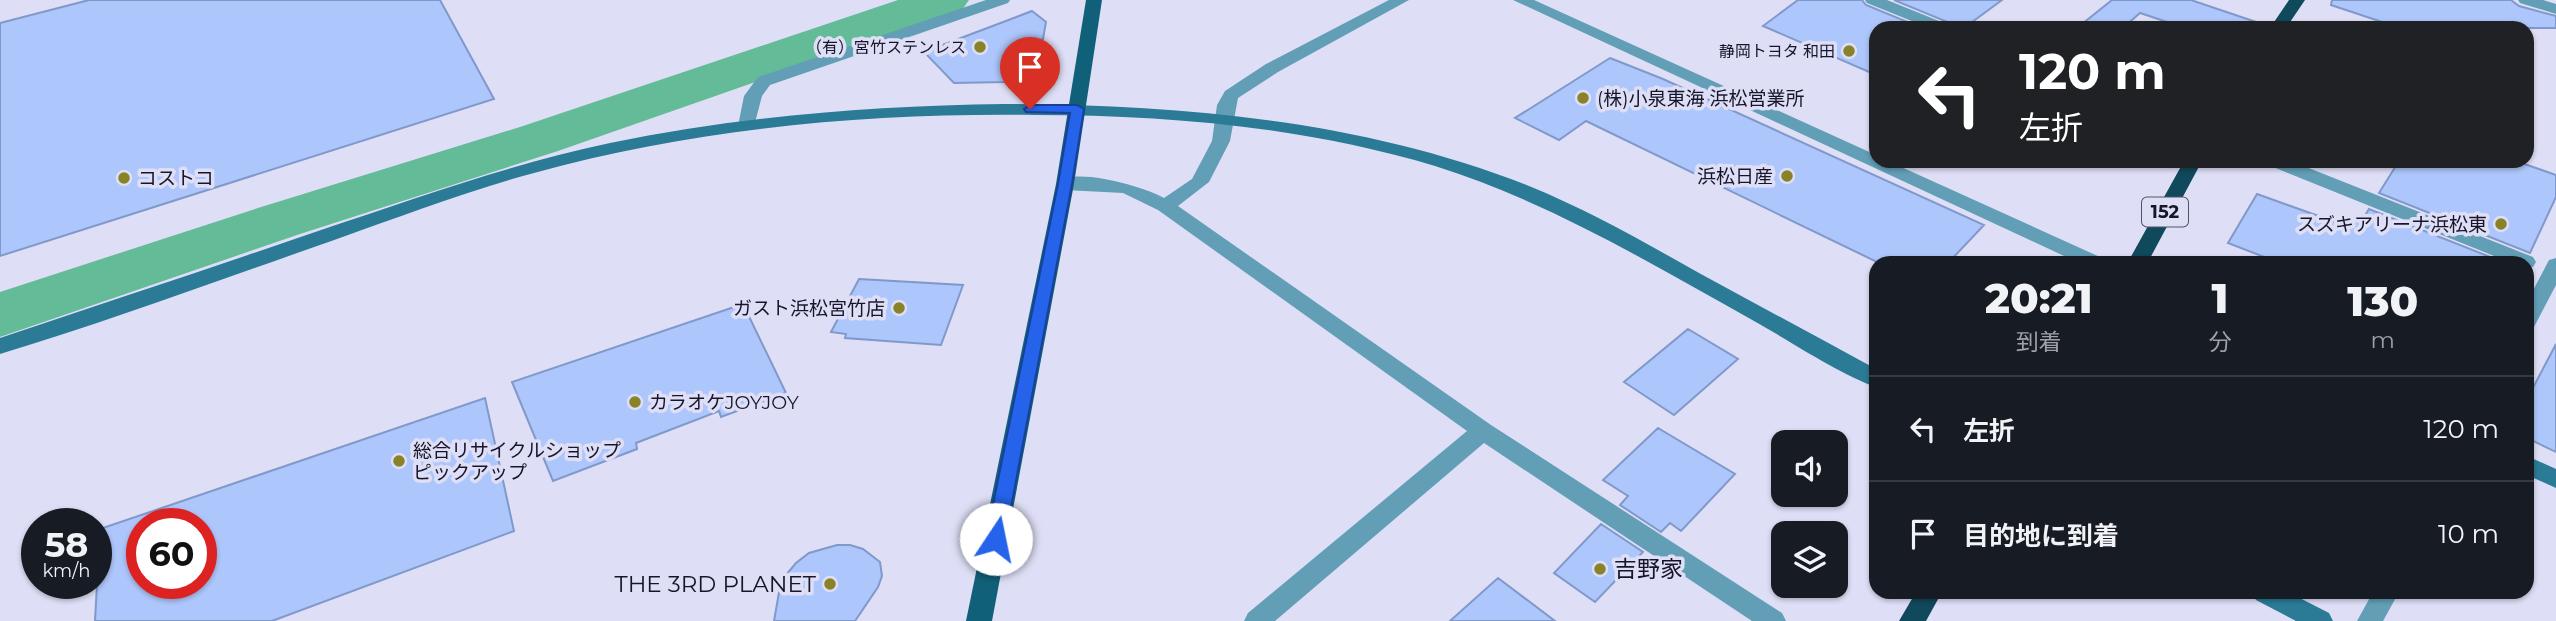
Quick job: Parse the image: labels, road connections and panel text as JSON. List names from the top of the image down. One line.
{"streets":{"highway":["152"]},"places":["（有）宮竹ステンレス","静岡トヨタ 和田","(株)小泉東海 浜松営業所","浜松日産","コストコ","スズキアリーナ浜松東","ガスト浜松宮竹店","カラオケJOYJOY","総合リサイクルショップ ピックアップ","吉野家","THE 3RD PLANET"],"page":{"turn":["120 m","左折"],"eta":["20:21","到着","1","分","130","m"],"list":[{"name":"左折","value":"120 m"},{"name":"目的地に到着","value":"10 m"}],"speed":"58 km/h","limit":"60"}}
